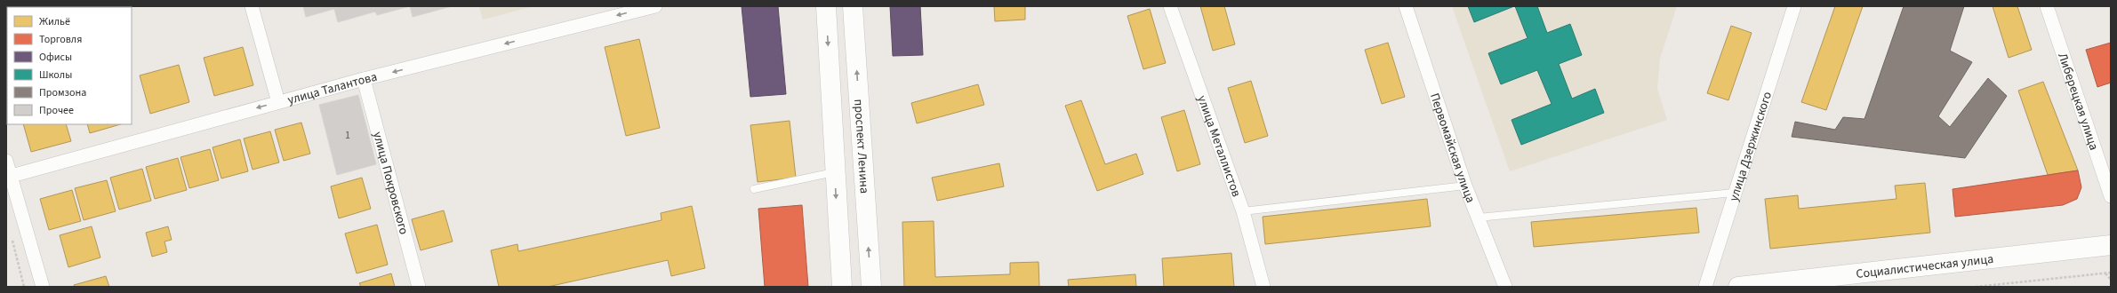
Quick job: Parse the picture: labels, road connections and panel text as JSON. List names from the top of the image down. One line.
{"streets":{"main road":["проспект Ленина","Социалистическая улица"],"street":["улица Талантова","Либерецкая улица","улица Металлистов","улица Дзержинского","Первомайская улица","улица Покровского"]},"crossings":[["улица Талантова","улица Покровского"]],"one_way":["улица Талантова"],"house_numbers":["1"],"legend":["Жильё","Торговля","Офисы","Школы","Промзона","Прочее"]}
